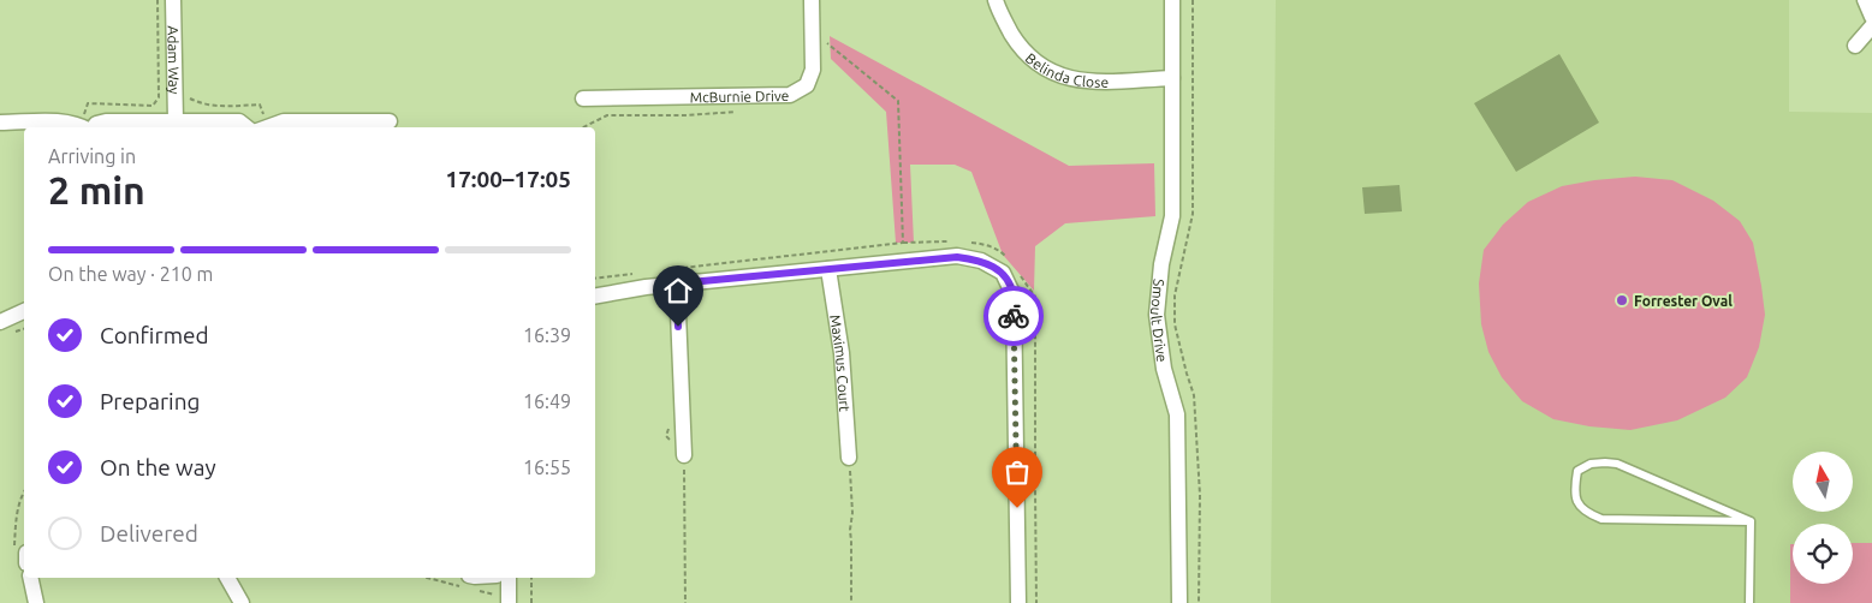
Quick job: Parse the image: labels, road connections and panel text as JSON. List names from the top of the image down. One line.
{"streets":{"street":["Adam Way","Belinda Close","McBurnie Drive","Smoult Drive","Maximus Court"]},"crossings":[["Belinda Close","Smoult Drive"]],"places":["Forrester Oval"],"north":"top","page":{"heading":["2 min","Arriving in","17:00–17:05"],"bar":"On the way · 210 m","list":[["Confirmed","16:39"],["Preparing","16:49"],["On the way","16:55"],"Delivered"]}}
